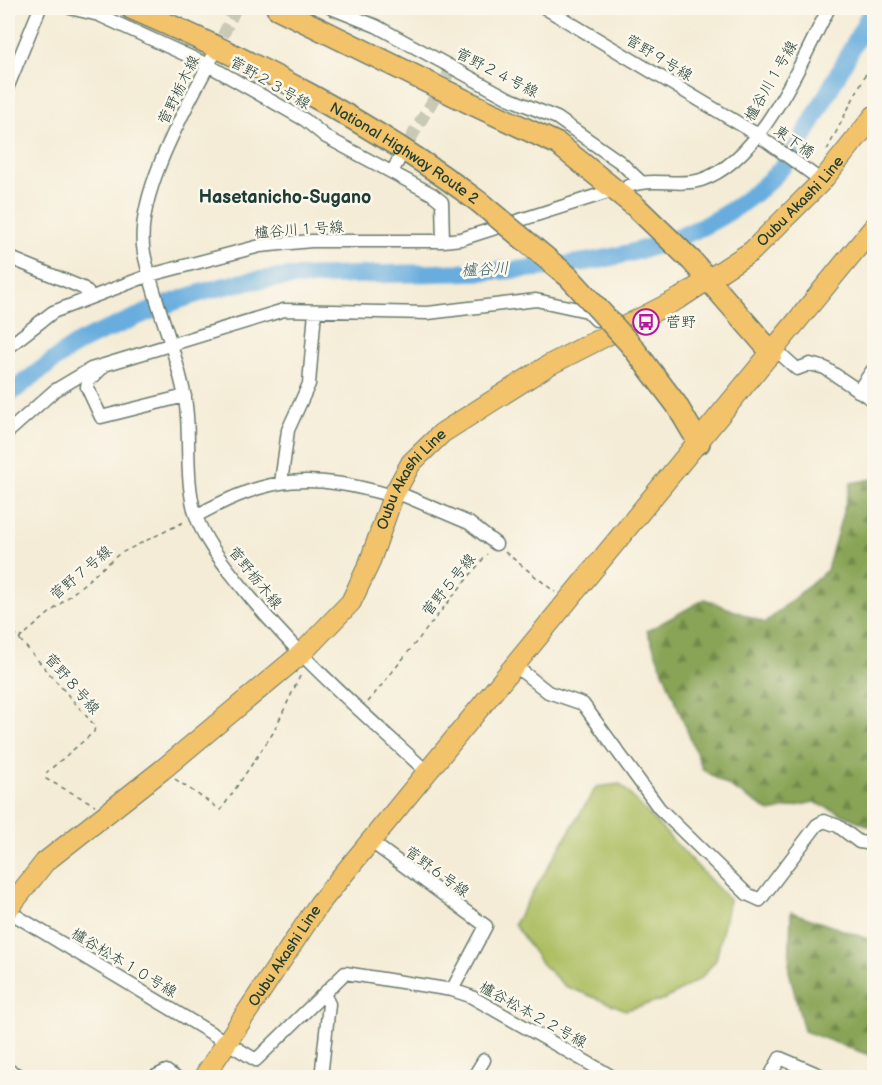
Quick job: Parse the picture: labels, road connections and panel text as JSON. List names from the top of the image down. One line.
{"streets":{"highway":["National Highway Route 2"],"main road":["Oubu Akashi Line"],"street":["菅野９号線","菅野２４号線","櫨谷川１号線","菅野２３号線","菅野栃木線","東下橋","菅野６号線","櫨谷松本１０号線","櫨谷松本２２号線"],"path":["菅野７号線","菅野５号線","菅野８号線"]},"crossings":[["菅野９号線","櫨谷川１号線"],["菅野９号線","東下橋"],["菅野２４号線","櫨谷川１号線"],["櫨谷川１号線","菅野２３号線"],["櫨谷川１号線","菅野栃木線"],["櫨谷川１号線","東下橋"],["菅野２３号線","菅野栃木線"],["菅野栃木線","Oubu Akashi Line"],["菅野栃木線","菅野７号線"],["菅野栃木線","菅野５号線"],["東下橋","Oubu Akashi Line"],["National Highway Route 2","Oubu Akashi Line"],["Oubu Akashi Line","菅野８号線"],["Oubu Akashi Line","菅野６号線"],["Oubu Akashi Line","櫨谷松本１０号線"],["菅野７号線","菅野８号線"],["菅野６号線","櫨谷松本２２号線"],["櫨谷松本１０号線","櫨谷松本２２号線"]],"districts":["Hasetanicho-Sugano"],"water":["櫨谷川"],"places":{"bus stop":["菅野"]}}
